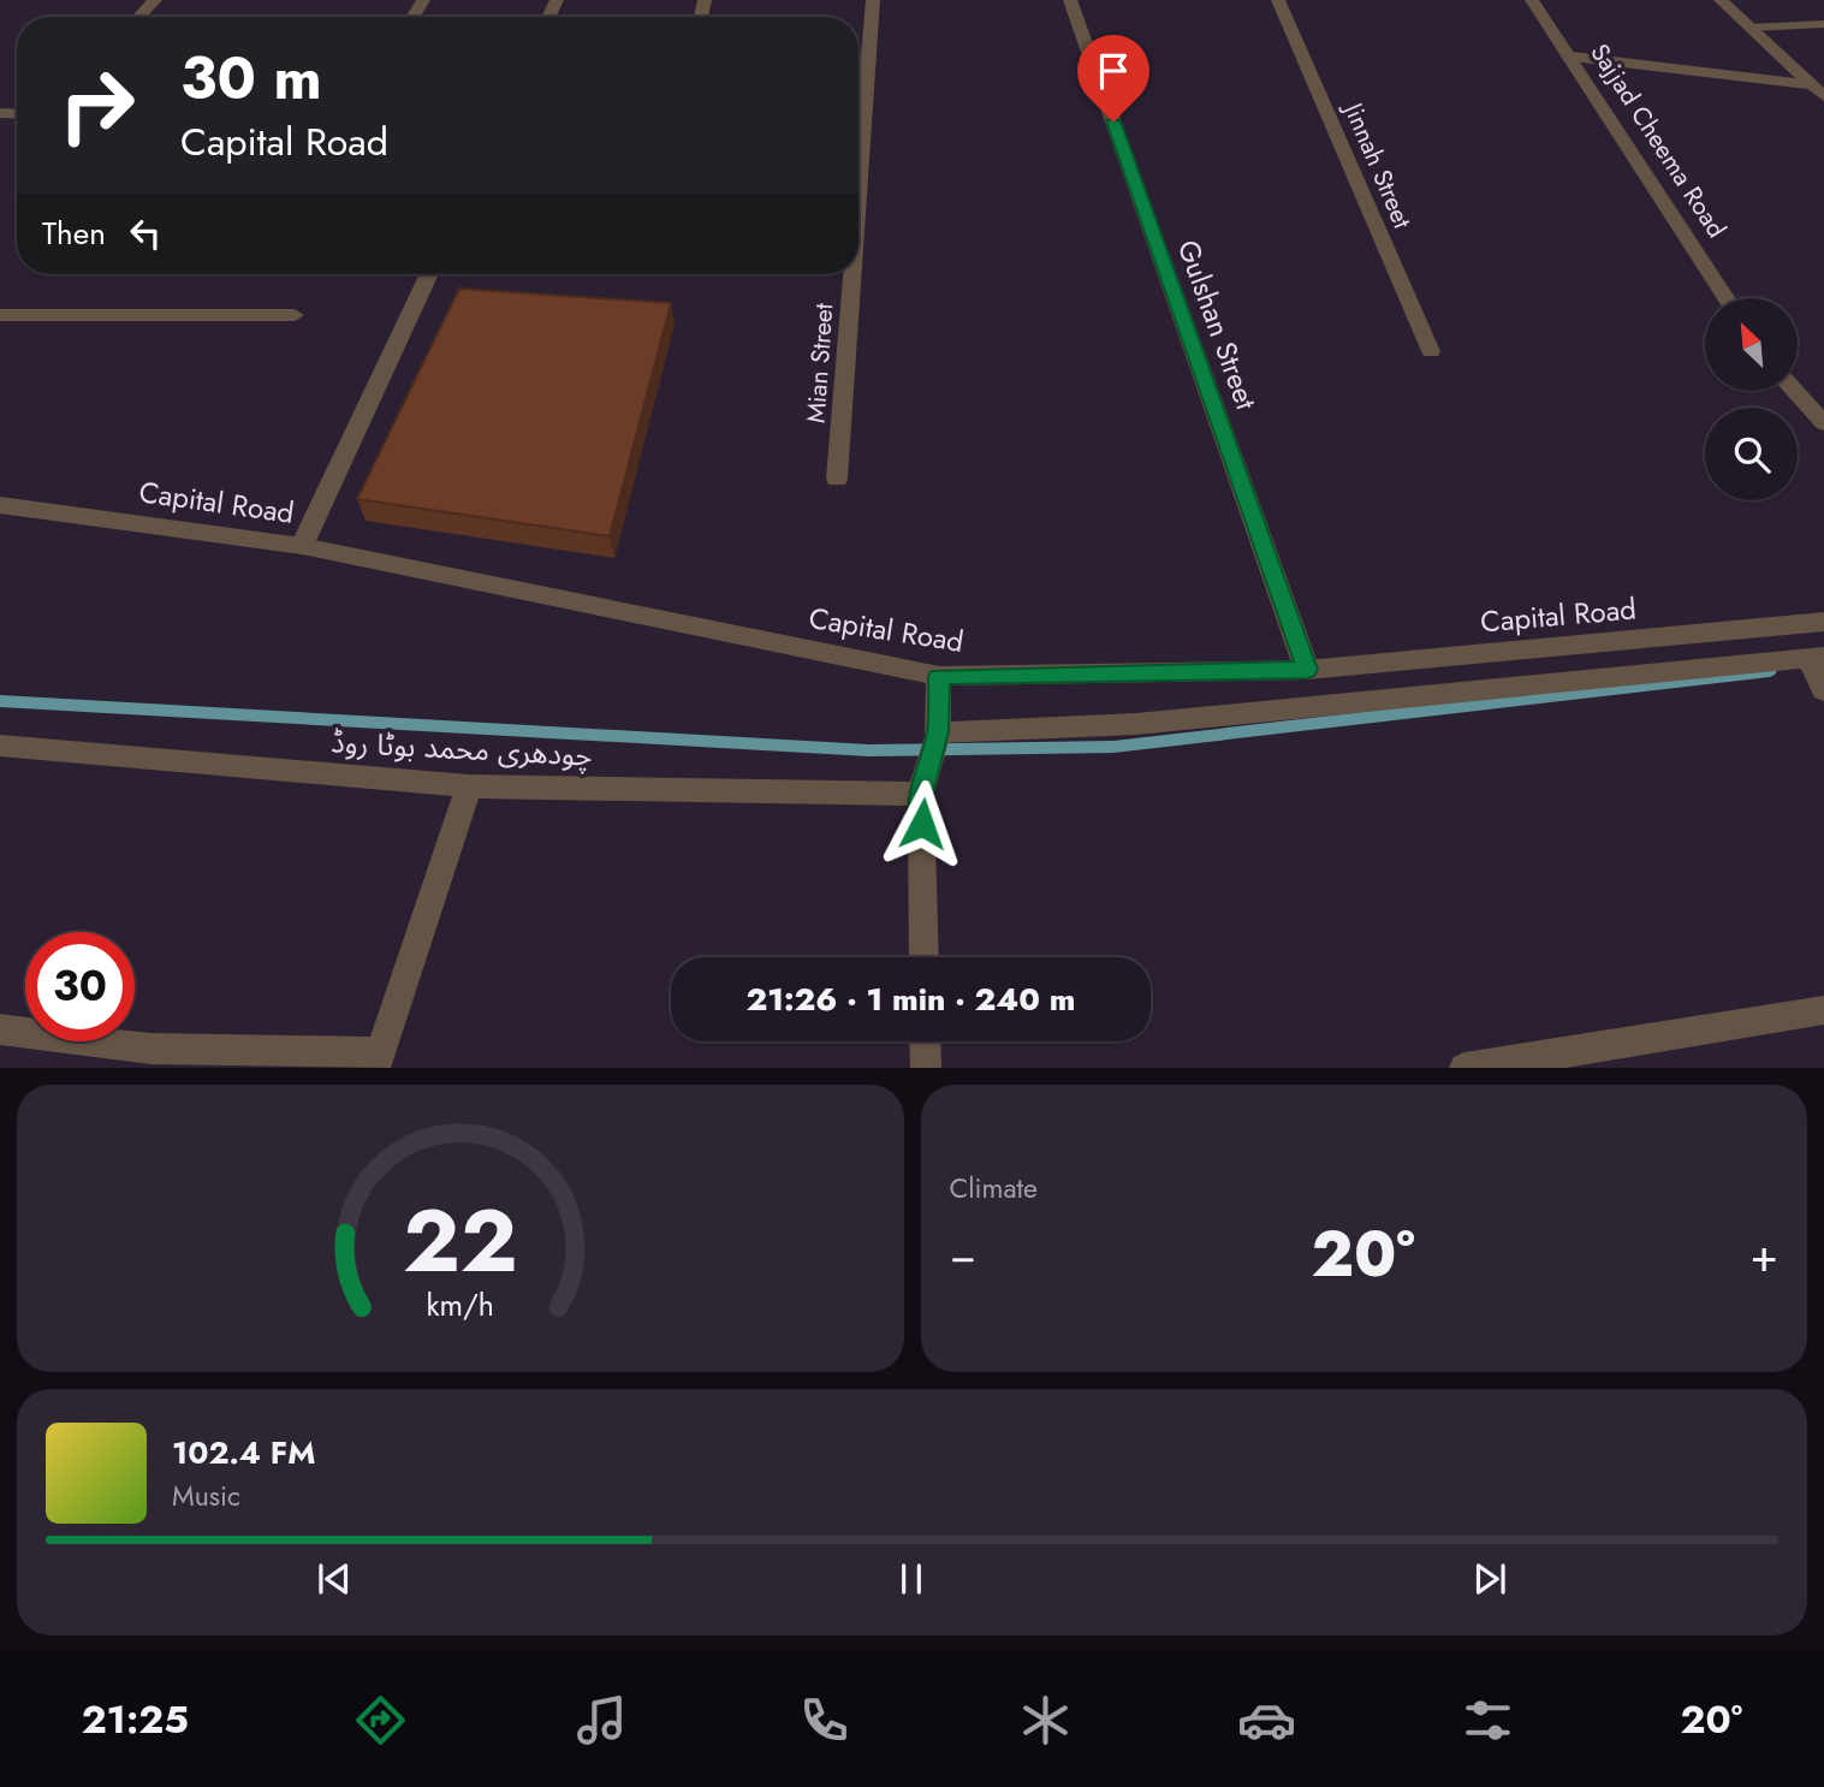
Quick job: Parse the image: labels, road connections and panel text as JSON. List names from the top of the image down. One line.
{"streets":{"street":["Sajjad Cheema Road","Jinnah Street","Gulshan Street","Mian Street","Capital Road","چودھری محمد بوٹا روڈ"]},"crossings":[["Gulshan Street","Capital Road"]],"north":"top left","page":{"turn":["30 m","Capital Road"],"then":"Then","limit":"30","trip":"21:26 · 1 min · 240 m","tile":"Climate","heat":["−","20°","+"],"song":["102.4 FM","Music"],"tabs":["21:25","20°"],"gauge":["22","km/h"]}}
